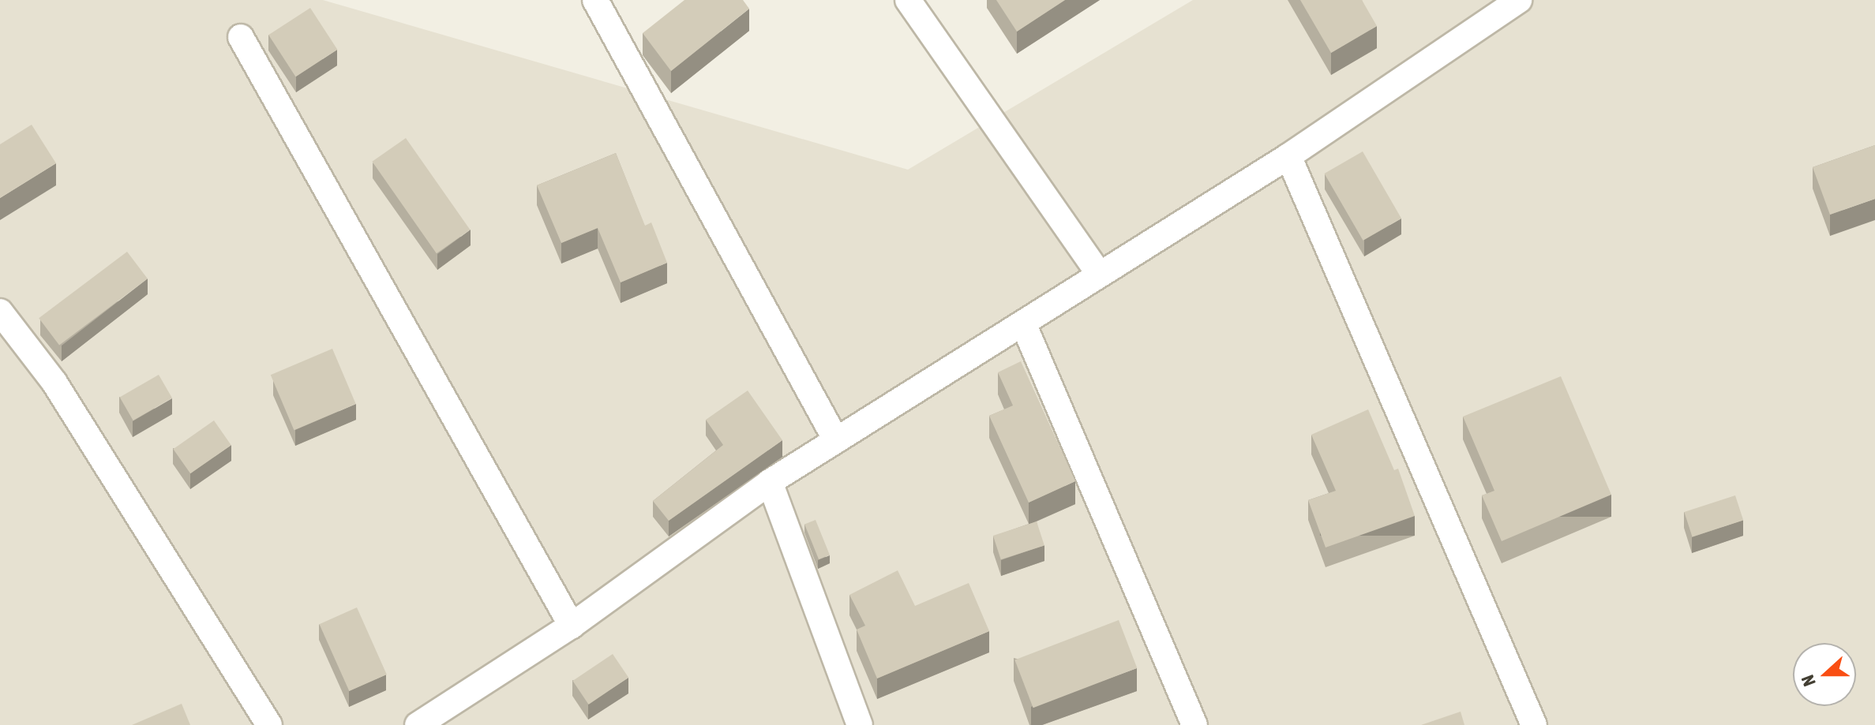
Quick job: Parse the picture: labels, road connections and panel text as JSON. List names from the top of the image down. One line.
{"north":"left"}
